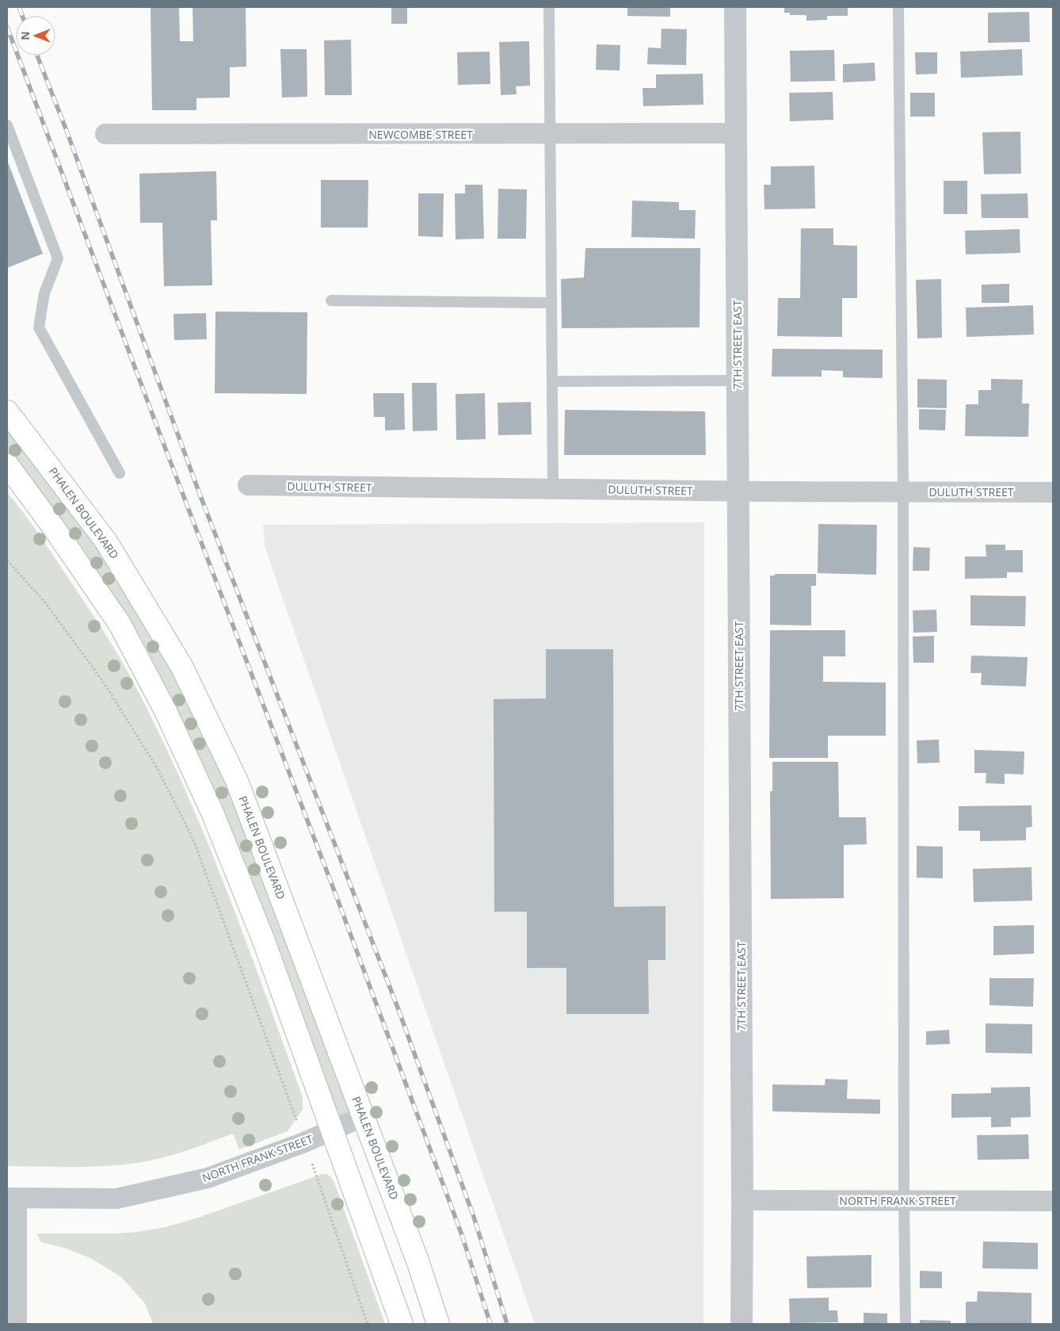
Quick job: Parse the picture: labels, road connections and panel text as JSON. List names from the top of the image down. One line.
{"streets":{"main road":["PHALEN BOULEVARD"],"street":["NEWCOMBE STREET","7TH STREET EAST","DULUTH STREET","NORTH FRANK STREET"]},"crossings":[["NEWCOMBE STREET","7TH STREET EAST"],["7TH STREET EAST","DULUTH STREET"],["7TH STREET EAST","NORTH FRANK STREET"],["PHALEN BOULEVARD","NORTH FRANK STREET"]],"north":"left"}
